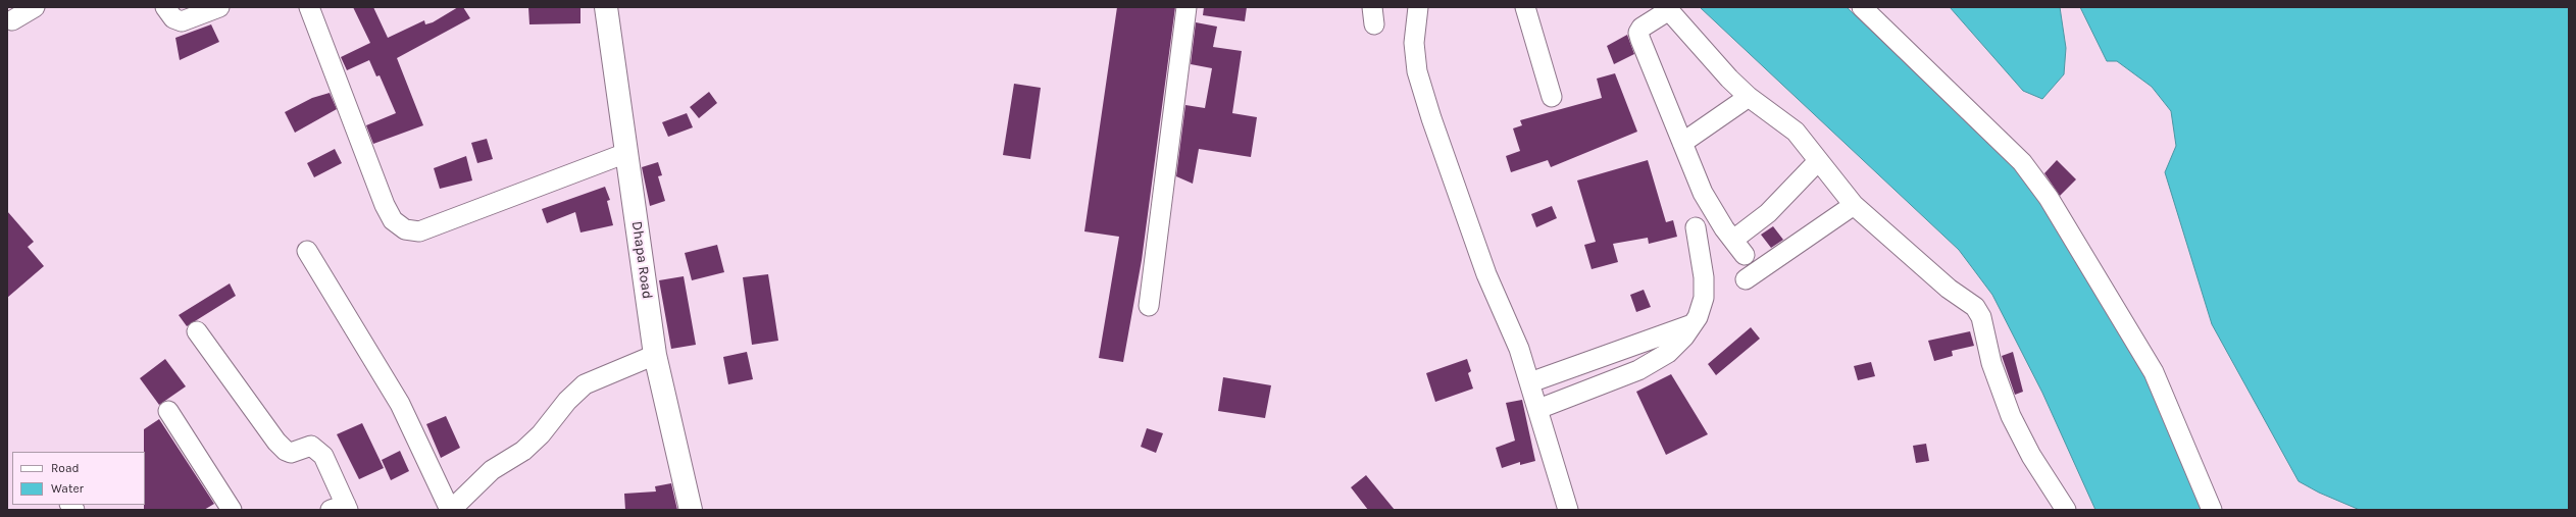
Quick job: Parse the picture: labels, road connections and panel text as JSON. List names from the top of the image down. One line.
{"streets":{"street":["Dhapa Road"]},"legend":["Road","Water"]}
